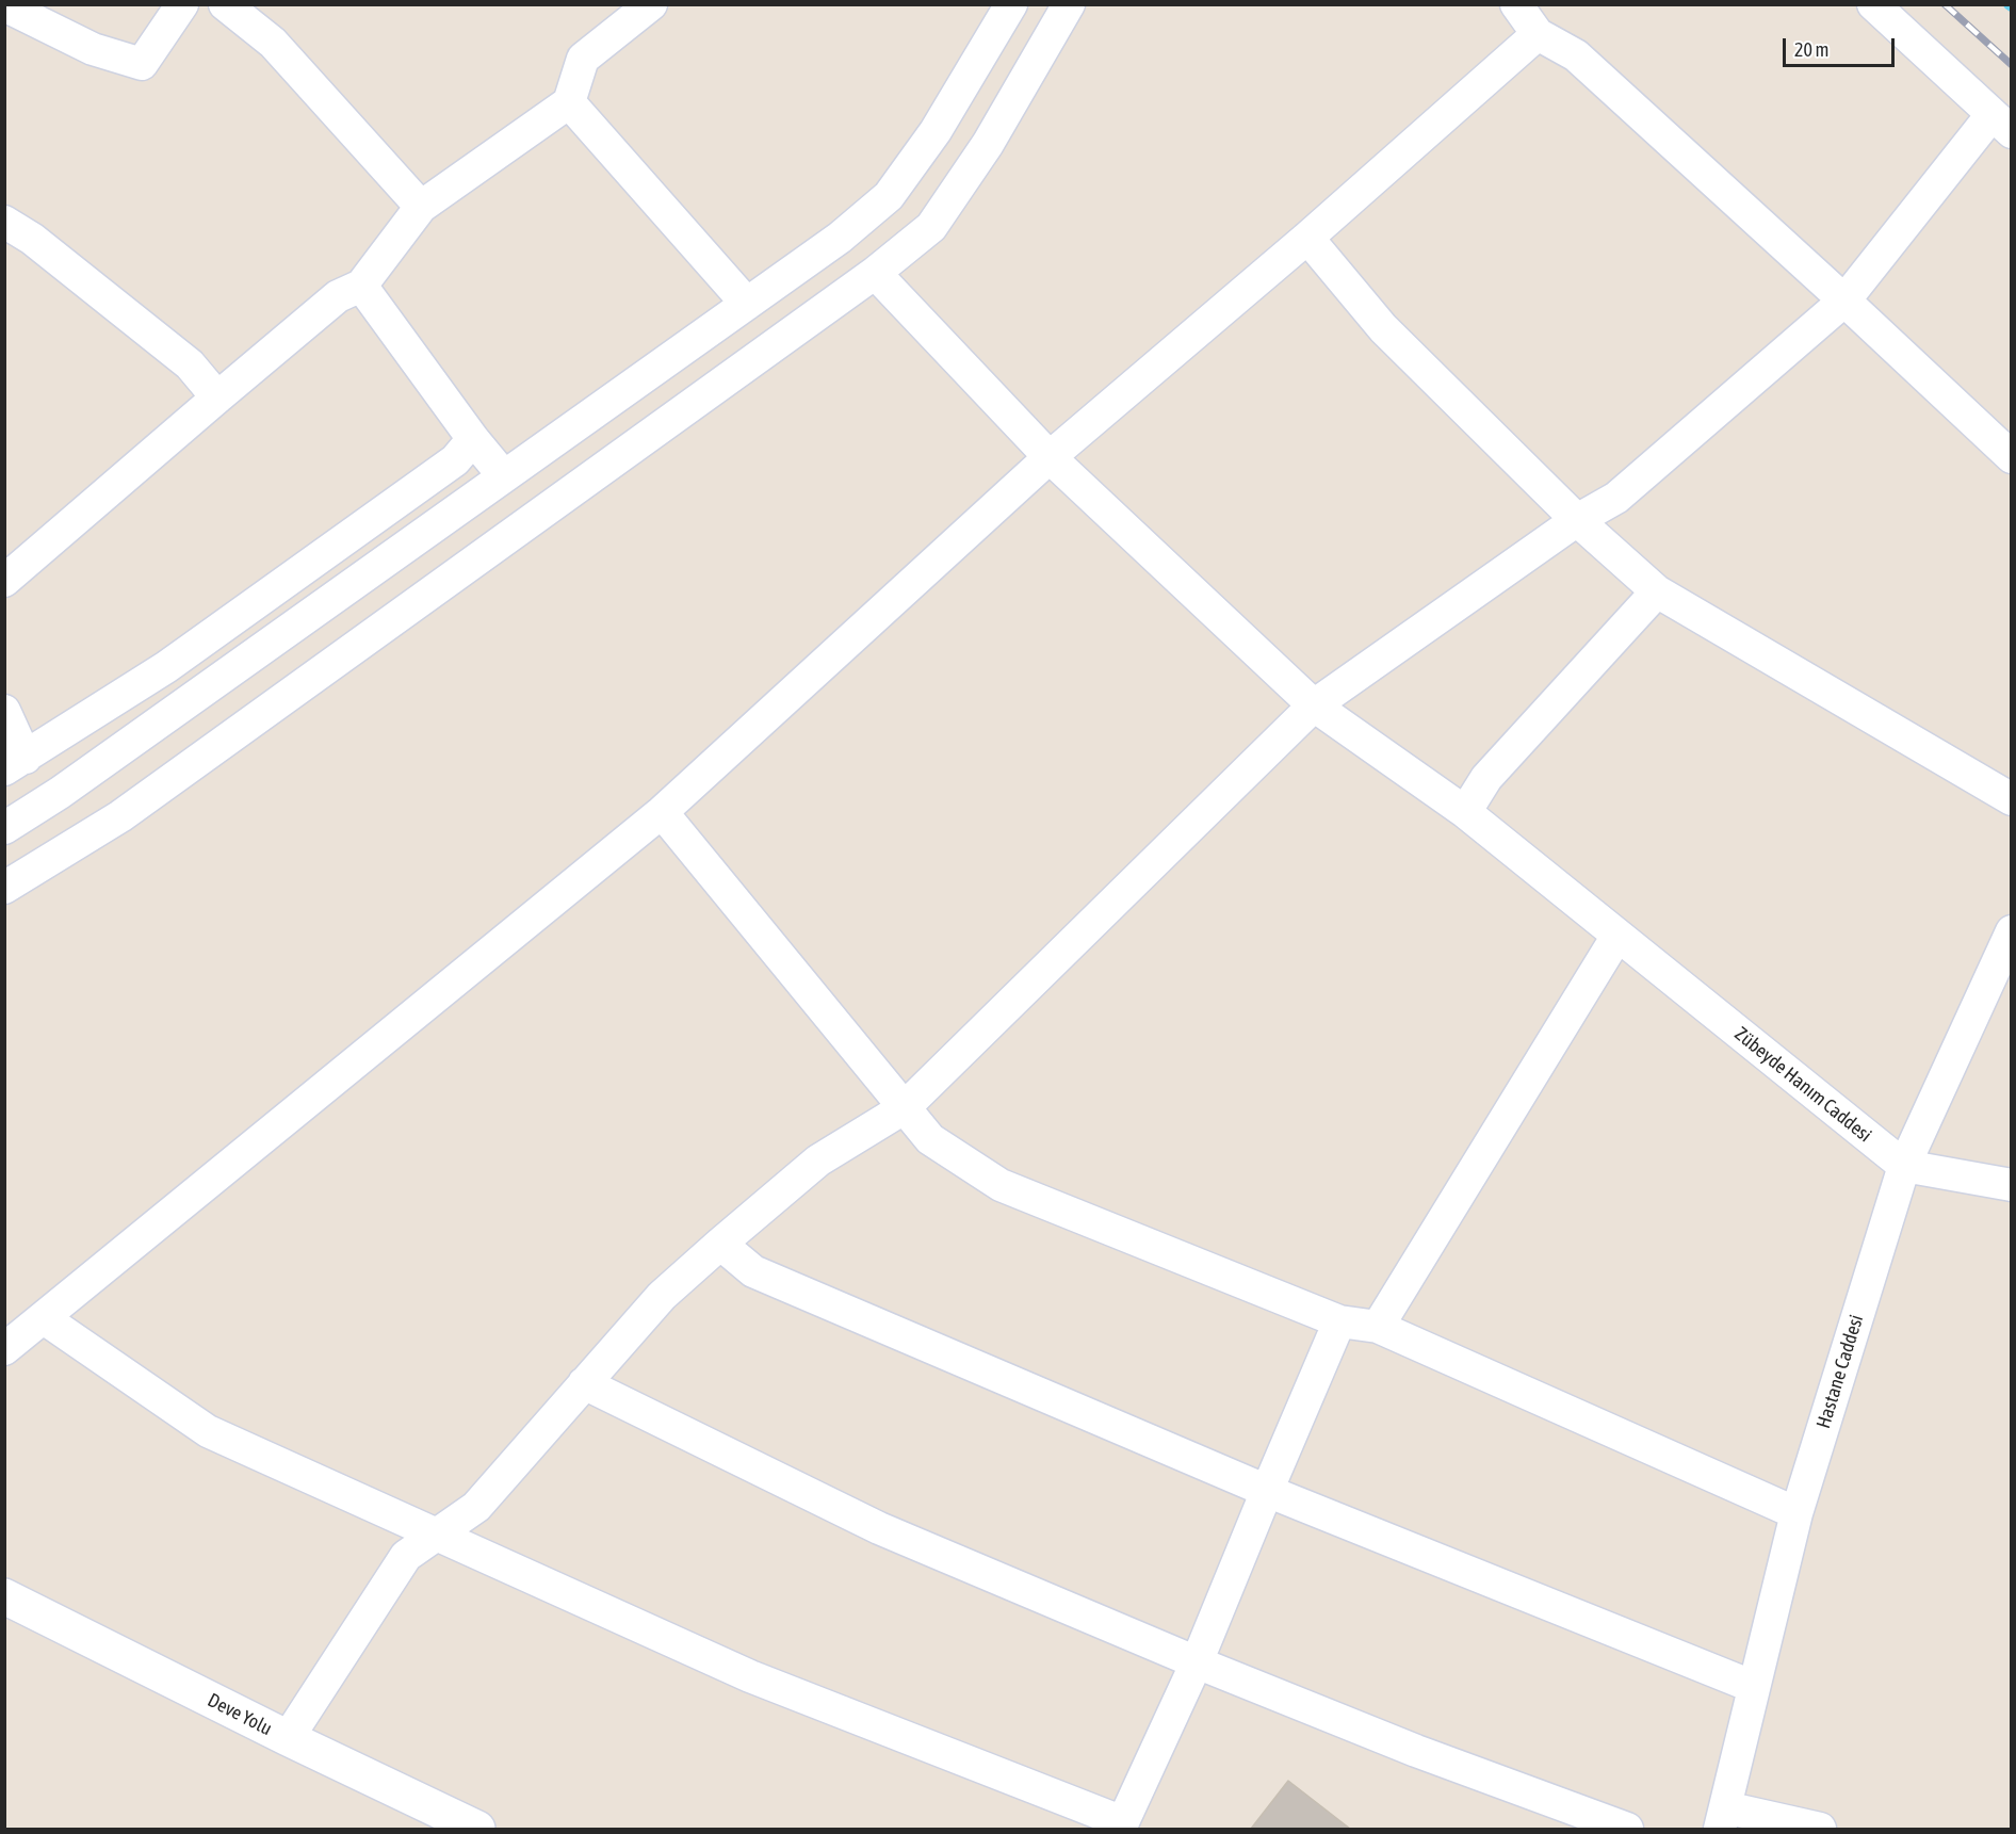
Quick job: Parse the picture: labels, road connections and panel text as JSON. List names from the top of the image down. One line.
{"streets":{"street":["Zübeyde Hanım Caddesi","Hastane Caddesi","Deve Yolu"]},"crossings":[["Zübeyde Hanım Caddesi","Hastane Caddesi"]],"scale_bar":"20 m"}
